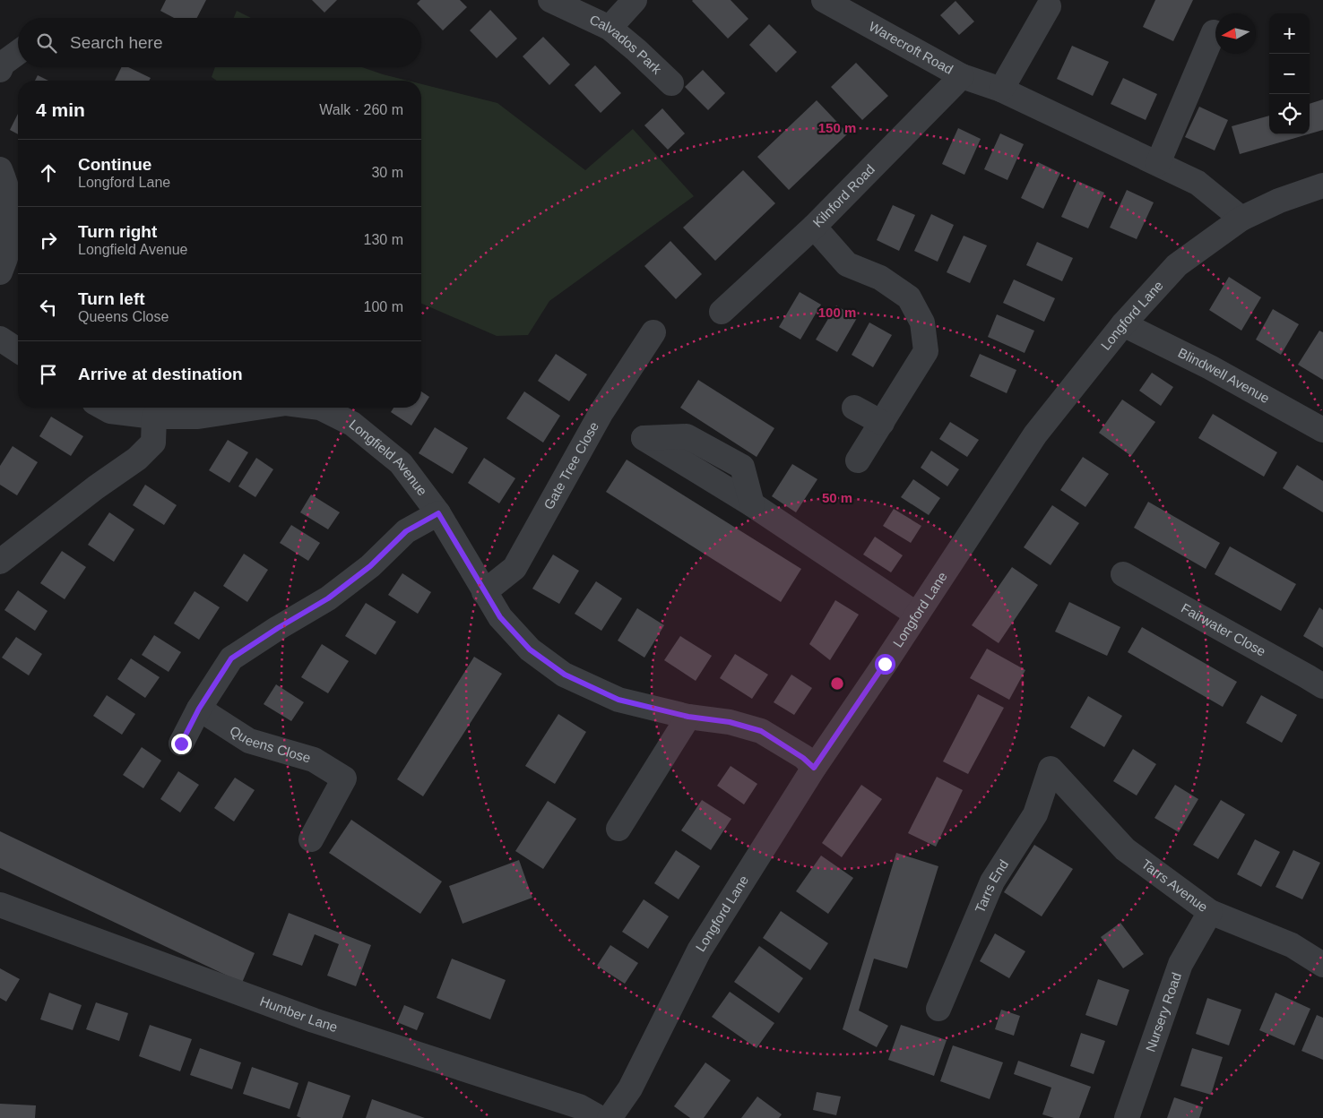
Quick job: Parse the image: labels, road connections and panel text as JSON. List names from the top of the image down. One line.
{"streets":{"street":["Calvados Park","Warecroft Road","Kilnford Road","Longford Lane","Blindwell Avenue","Longfield Avenue","Gate Tree Close","Fairwater Close","Queens Close","Tarrs Avenue","Tarrs End","Nursery Road","Humber Lane"]},"crossings":[["Warecroft Road","Kilnford Road"],["Warecroft Road","Longford Lane"],["Longford Lane","Blindwell Avenue"],["Longford Lane","Longfield Avenue"],["Longfield Avenue","Gate Tree Close"],["Tarrs Avenue","Tarrs End"],["Tarrs Avenue","Nursery Road"]],"north":"left","page":{"map_buttons":["+","−"],"search":"Search here","heading":["4 min","Walk · 260 m"],"list":[["Continue","Longford Lane","30 m"],["Turn right","Longfield Avenue","130 m"],["Turn left","Queens Close","100 m"],"Arrive at destination"]},"rings":["150 m","100 m","50 m"]}
